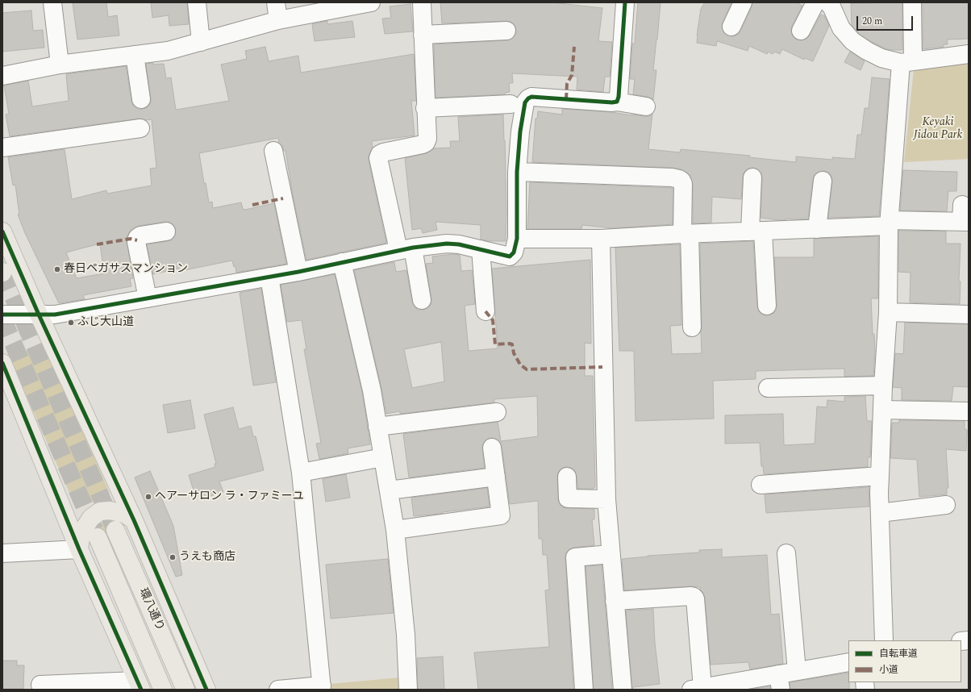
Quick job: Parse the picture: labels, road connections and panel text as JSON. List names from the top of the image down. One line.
{"streets":{"main road":["環八通り"]},"parks":["Keyaki Jidou Park"],"places":["春日ペガサスマンション","ふじ大山道","ヘアーサロン ラ・ファミーユ","うえも商店"],"legend":["自転車道","小道"],"scale_bar":"20 m"}
